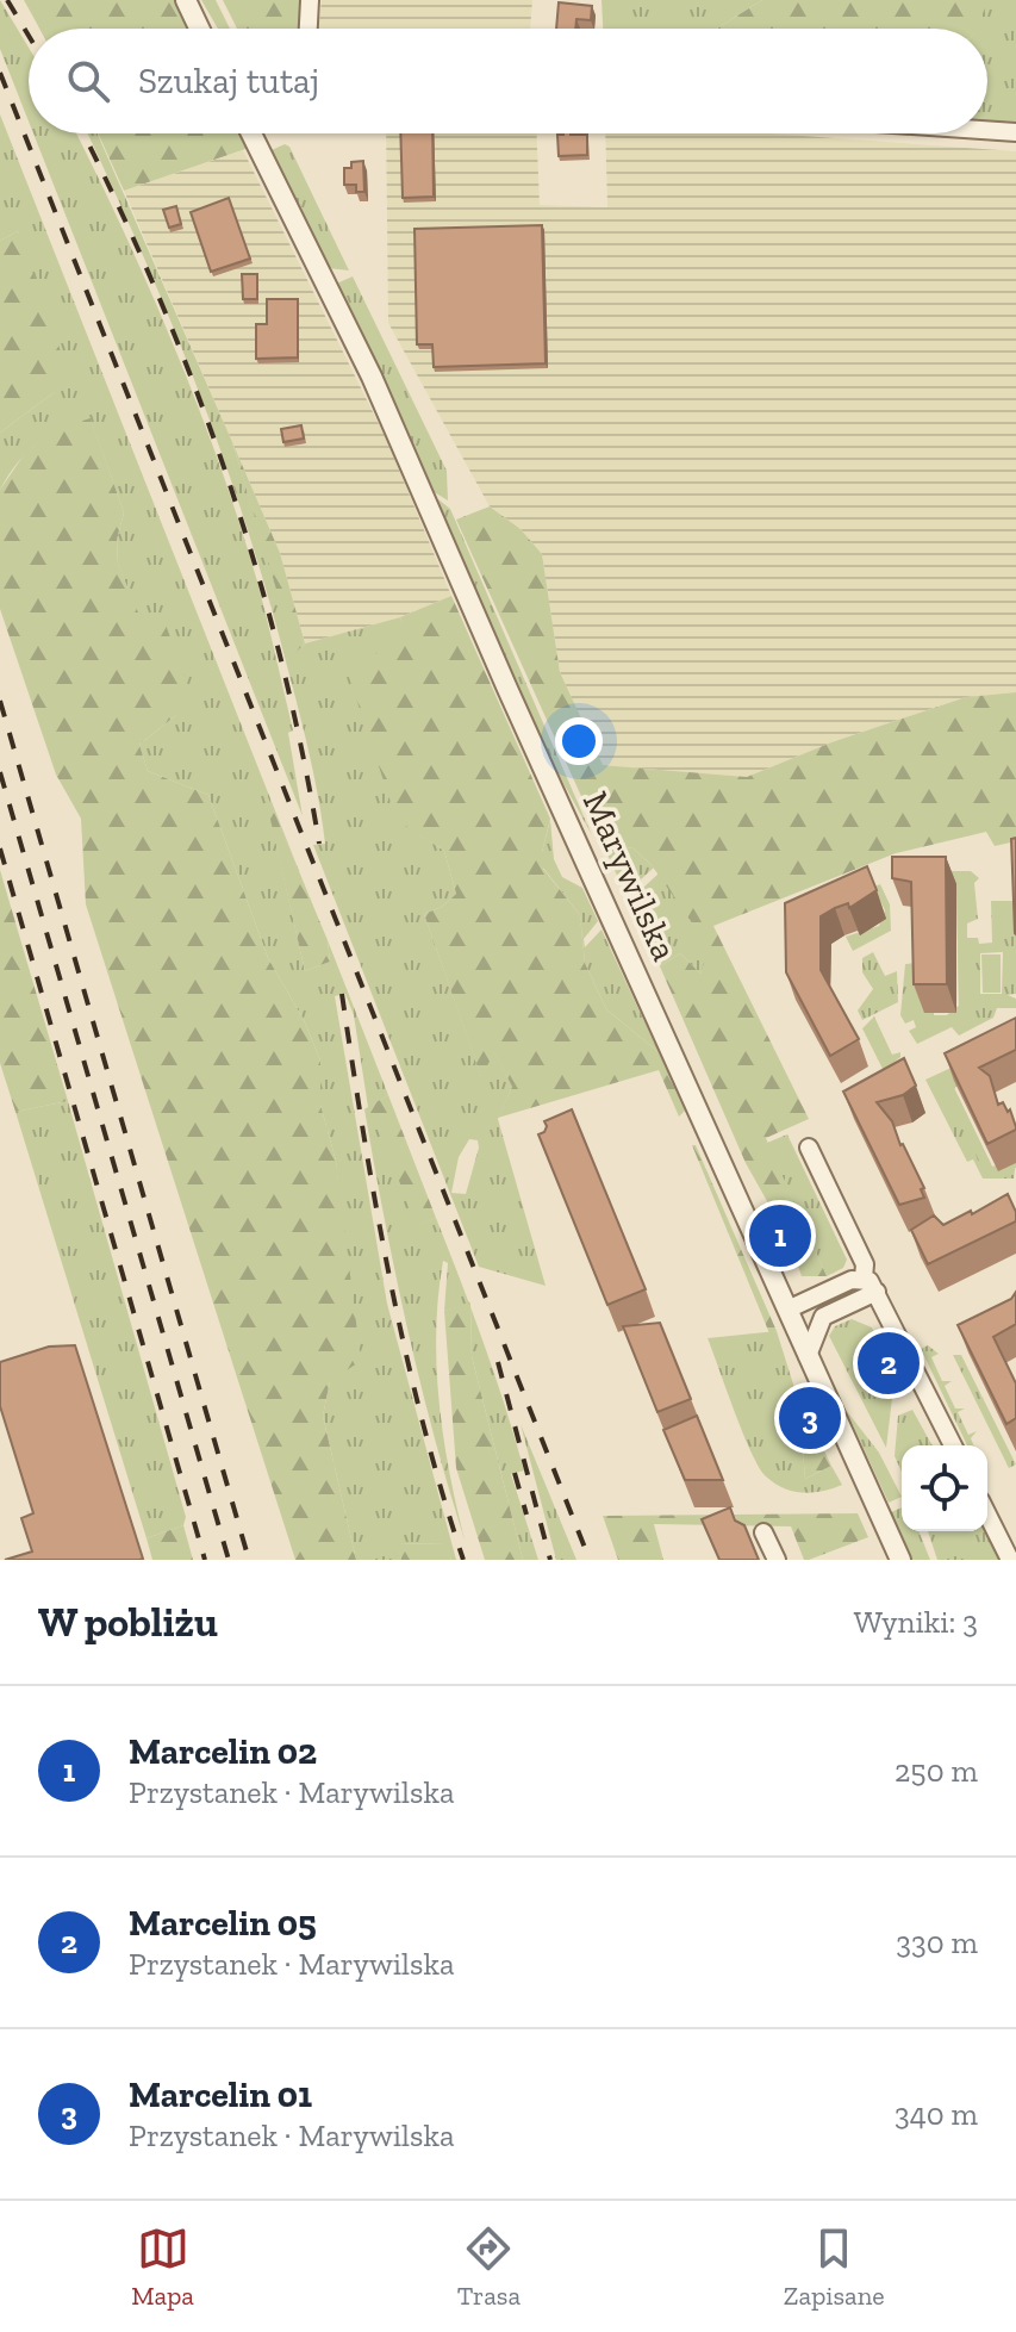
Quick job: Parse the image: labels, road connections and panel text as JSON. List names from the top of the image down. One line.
{"streets":{"street":["Marywilska"]},"page":{"search":"Szukaj tutaj","pins":["1","2","3"],"heading":["W pobliżu","Wyniki: 3"],"list":[{"mark":"1","name":"Marcelin 02","note":"Przystanek · Marywilska","value":"250 m"},{"mark":"2","name":"Marcelin 05","note":"Przystanek · Marywilska","value":"330 m"},{"mark":"3","name":"Marcelin 01","note":"Przystanek · Marywilska","value":"340 m"}],"nav":["Mapa","Trasa","Zapisane"]}}
